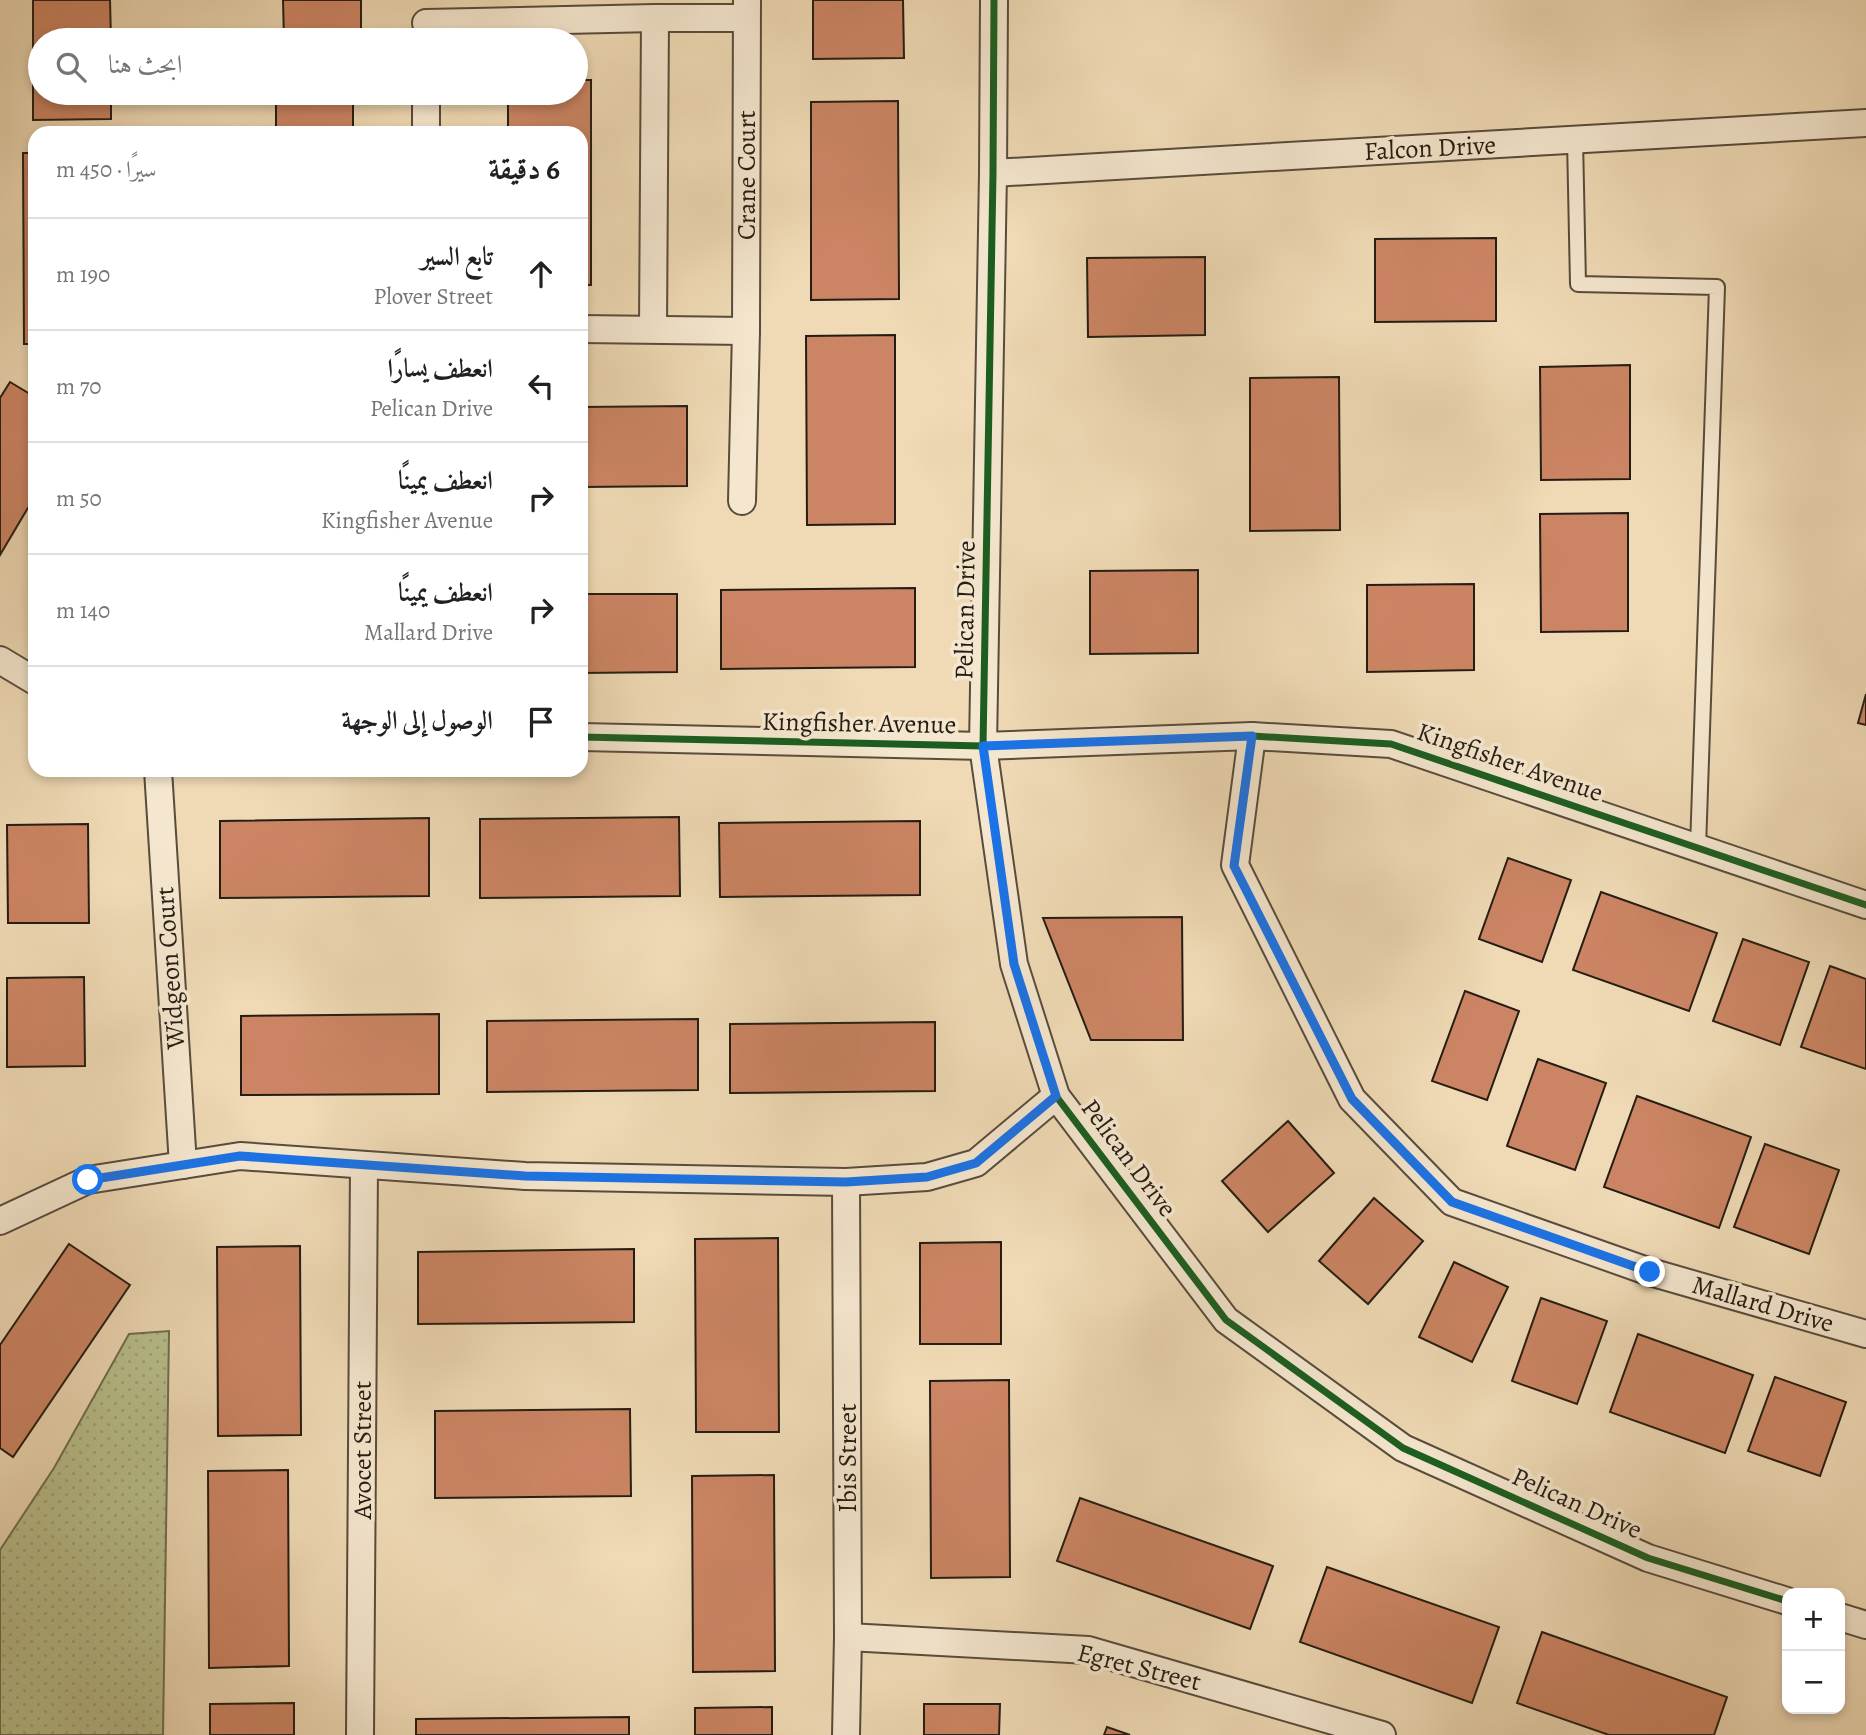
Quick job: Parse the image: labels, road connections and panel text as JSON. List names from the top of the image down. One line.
{"streets":{"street":["Falcon Drive","Crane Court","Pelican Drive","Kingfisher Avenue","Widgeon Court","Mallard Drive","Avocet Street","Ibis Street","Egret Street"]},"crossings":[["Falcon Drive","Pelican Drive"],["Pelican Drive","Kingfisher Avenue"],["Kingfisher Avenue","Mallard Drive"],["Ibis Street","Egret Street"]],"page":{"search":"ابحث هنا","heading":["6 دقيقة","سيرًا · 450 m"],"list":[["تابع السير","Plover Street","190 m"],["انعطف يسارًا","Pelican Drive","70 m"],["انعطف يمينًا","Kingfisher Avenue","50 m"],["انعطف يمينًا","Mallard Drive","140 m"],"الوصول إلى الوجهة"],"map_buttons":["+","−"]}}
